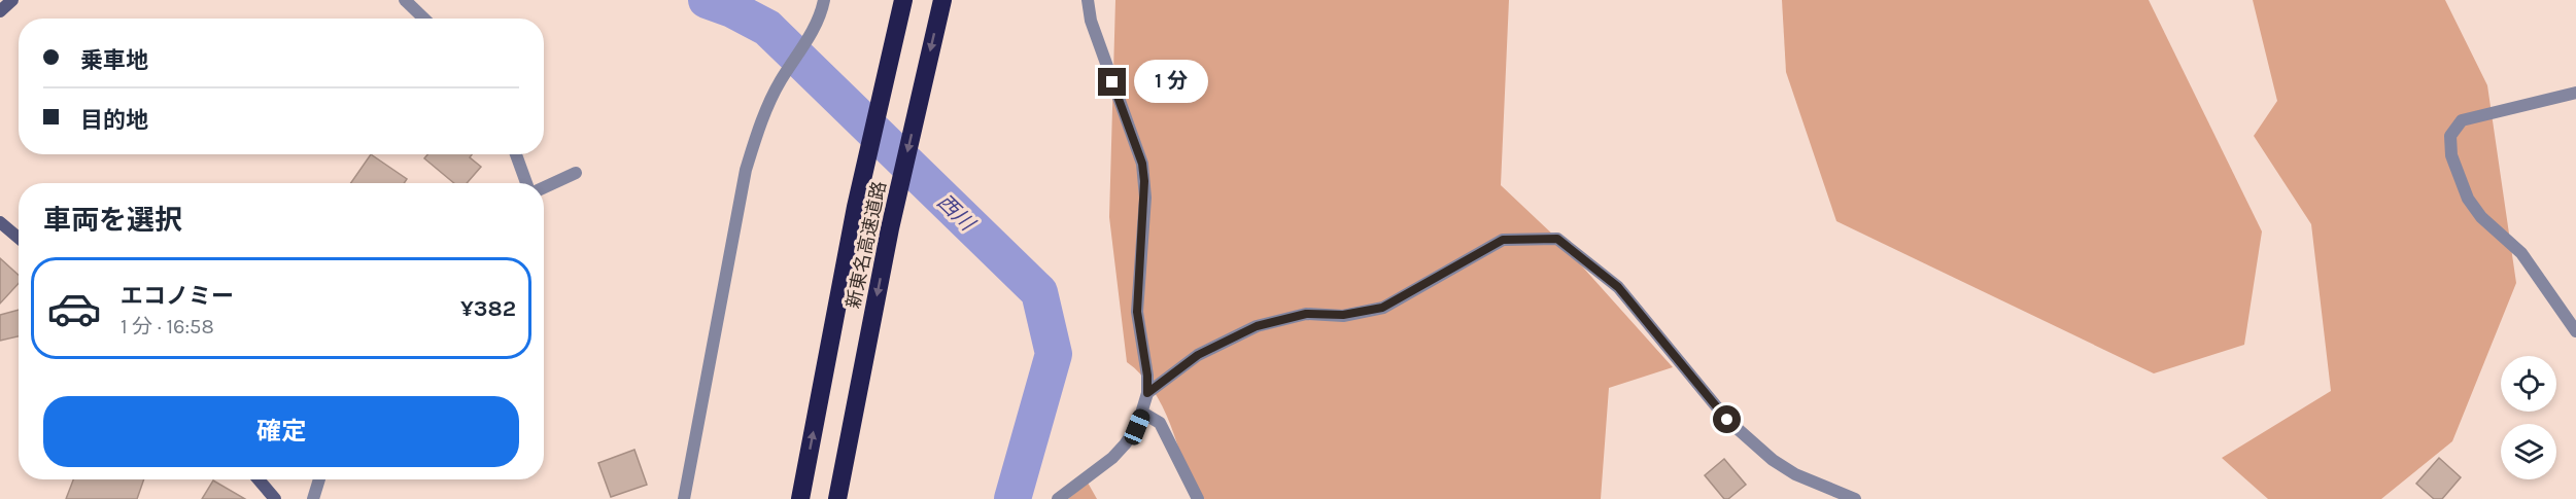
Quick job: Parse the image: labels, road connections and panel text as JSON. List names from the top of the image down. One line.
{"streets":{"highway":["新東名高速道路"]},"water":["西川"],"page":{"banner":["乗車地","目的地"],"bubble":"1 分","heading":"車両を選択","list":[{"name":"エコノミー","note":"1 分 · 16:58","value":"¥382"}],"buttons":"確定"}}
